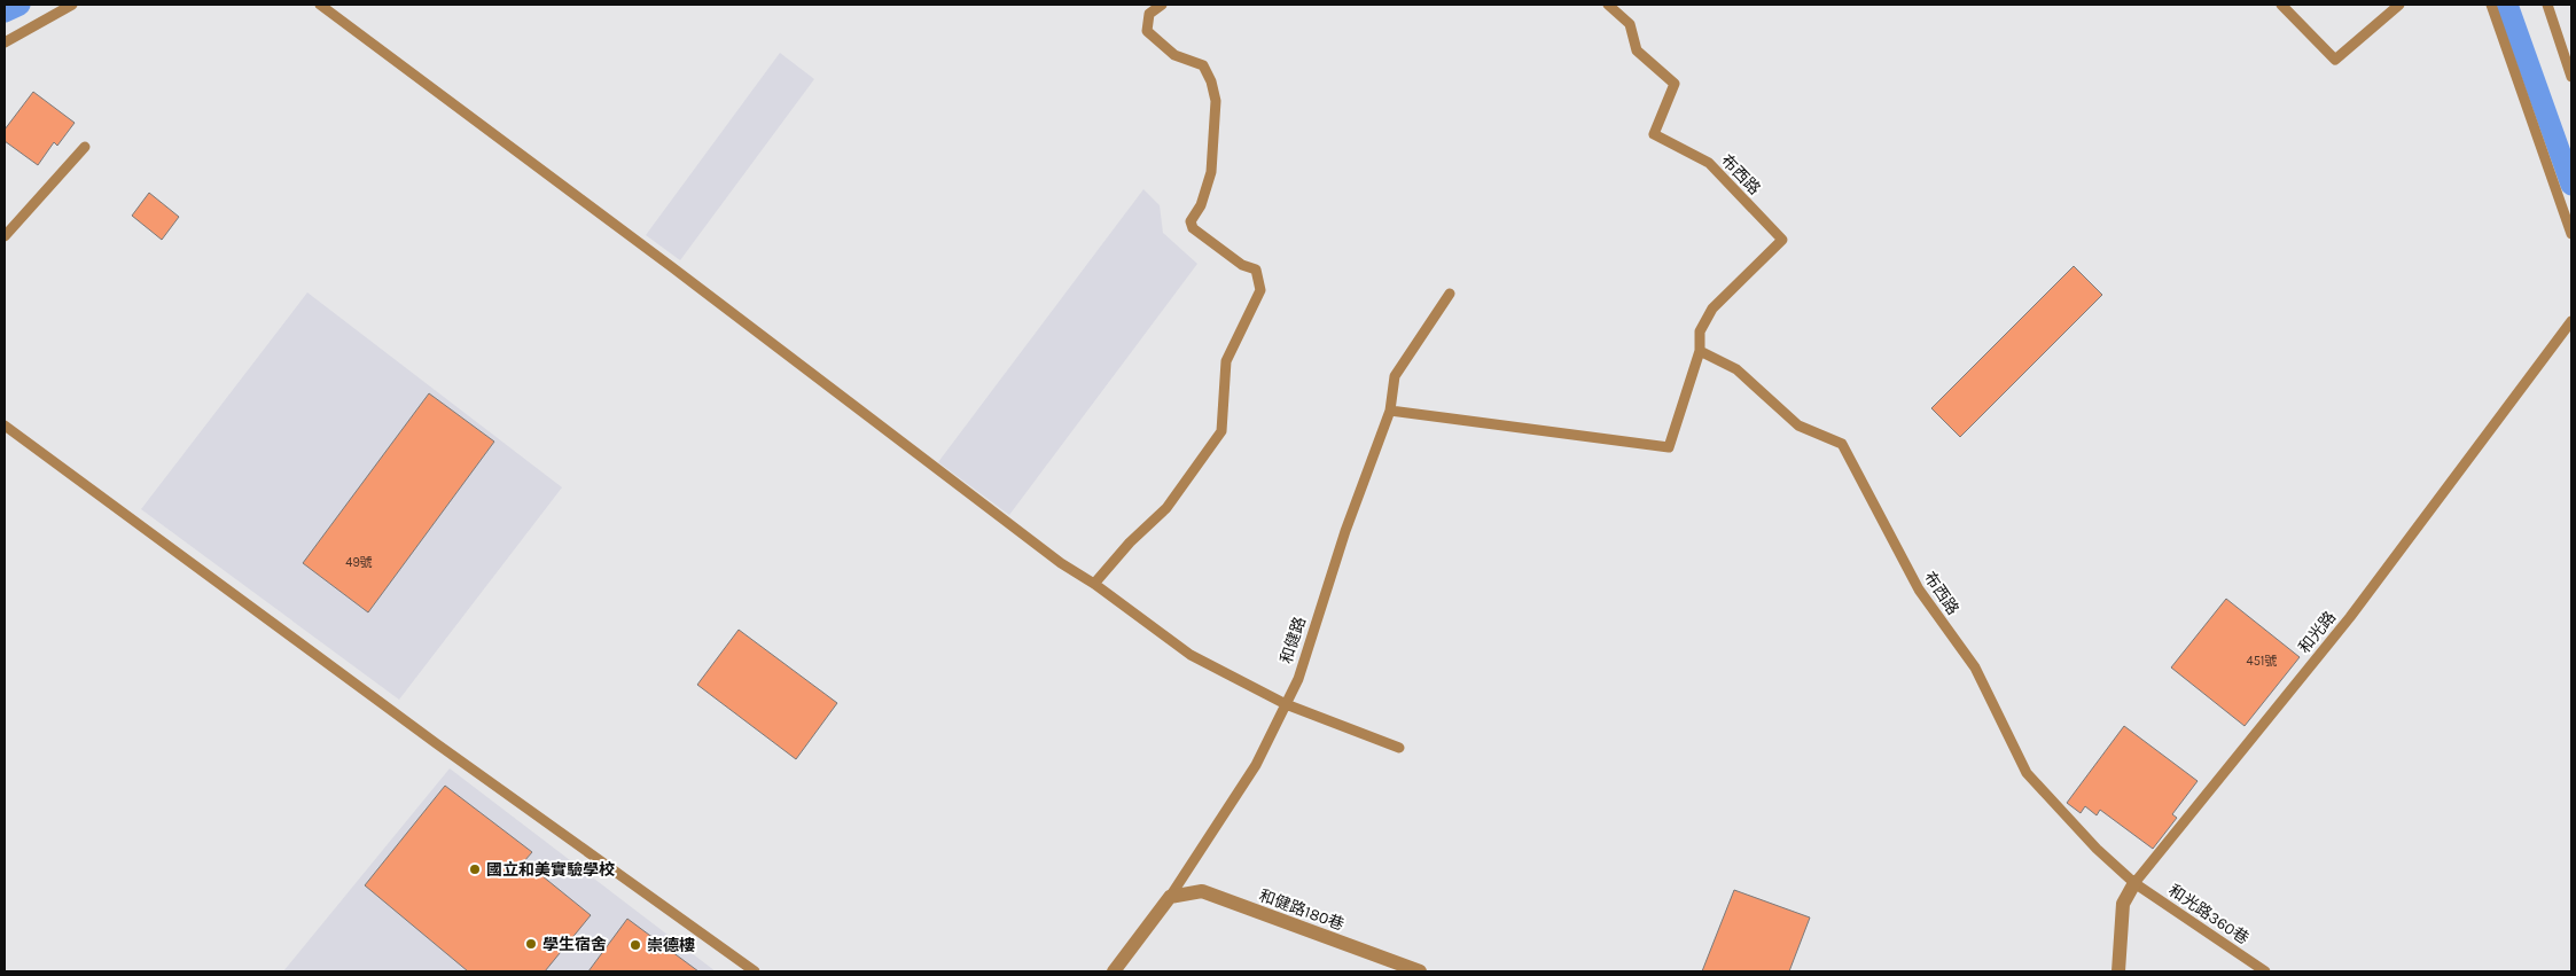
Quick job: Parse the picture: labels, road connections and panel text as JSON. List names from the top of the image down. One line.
{"streets":{"street":["和光路","和健路","和健路180巷"],"lane":["布西路","和光路360巷"]},"crossings":[["布西路","和光路"],["布西路","和健路"],["布西路","和光路360巷"],["和光路","和光路360巷"],["和健路","和健路180巷"]],"places":["國立和美實驗學校","學生宿舍","崇德樓"],"house_numbers":["49號","451號"]}
